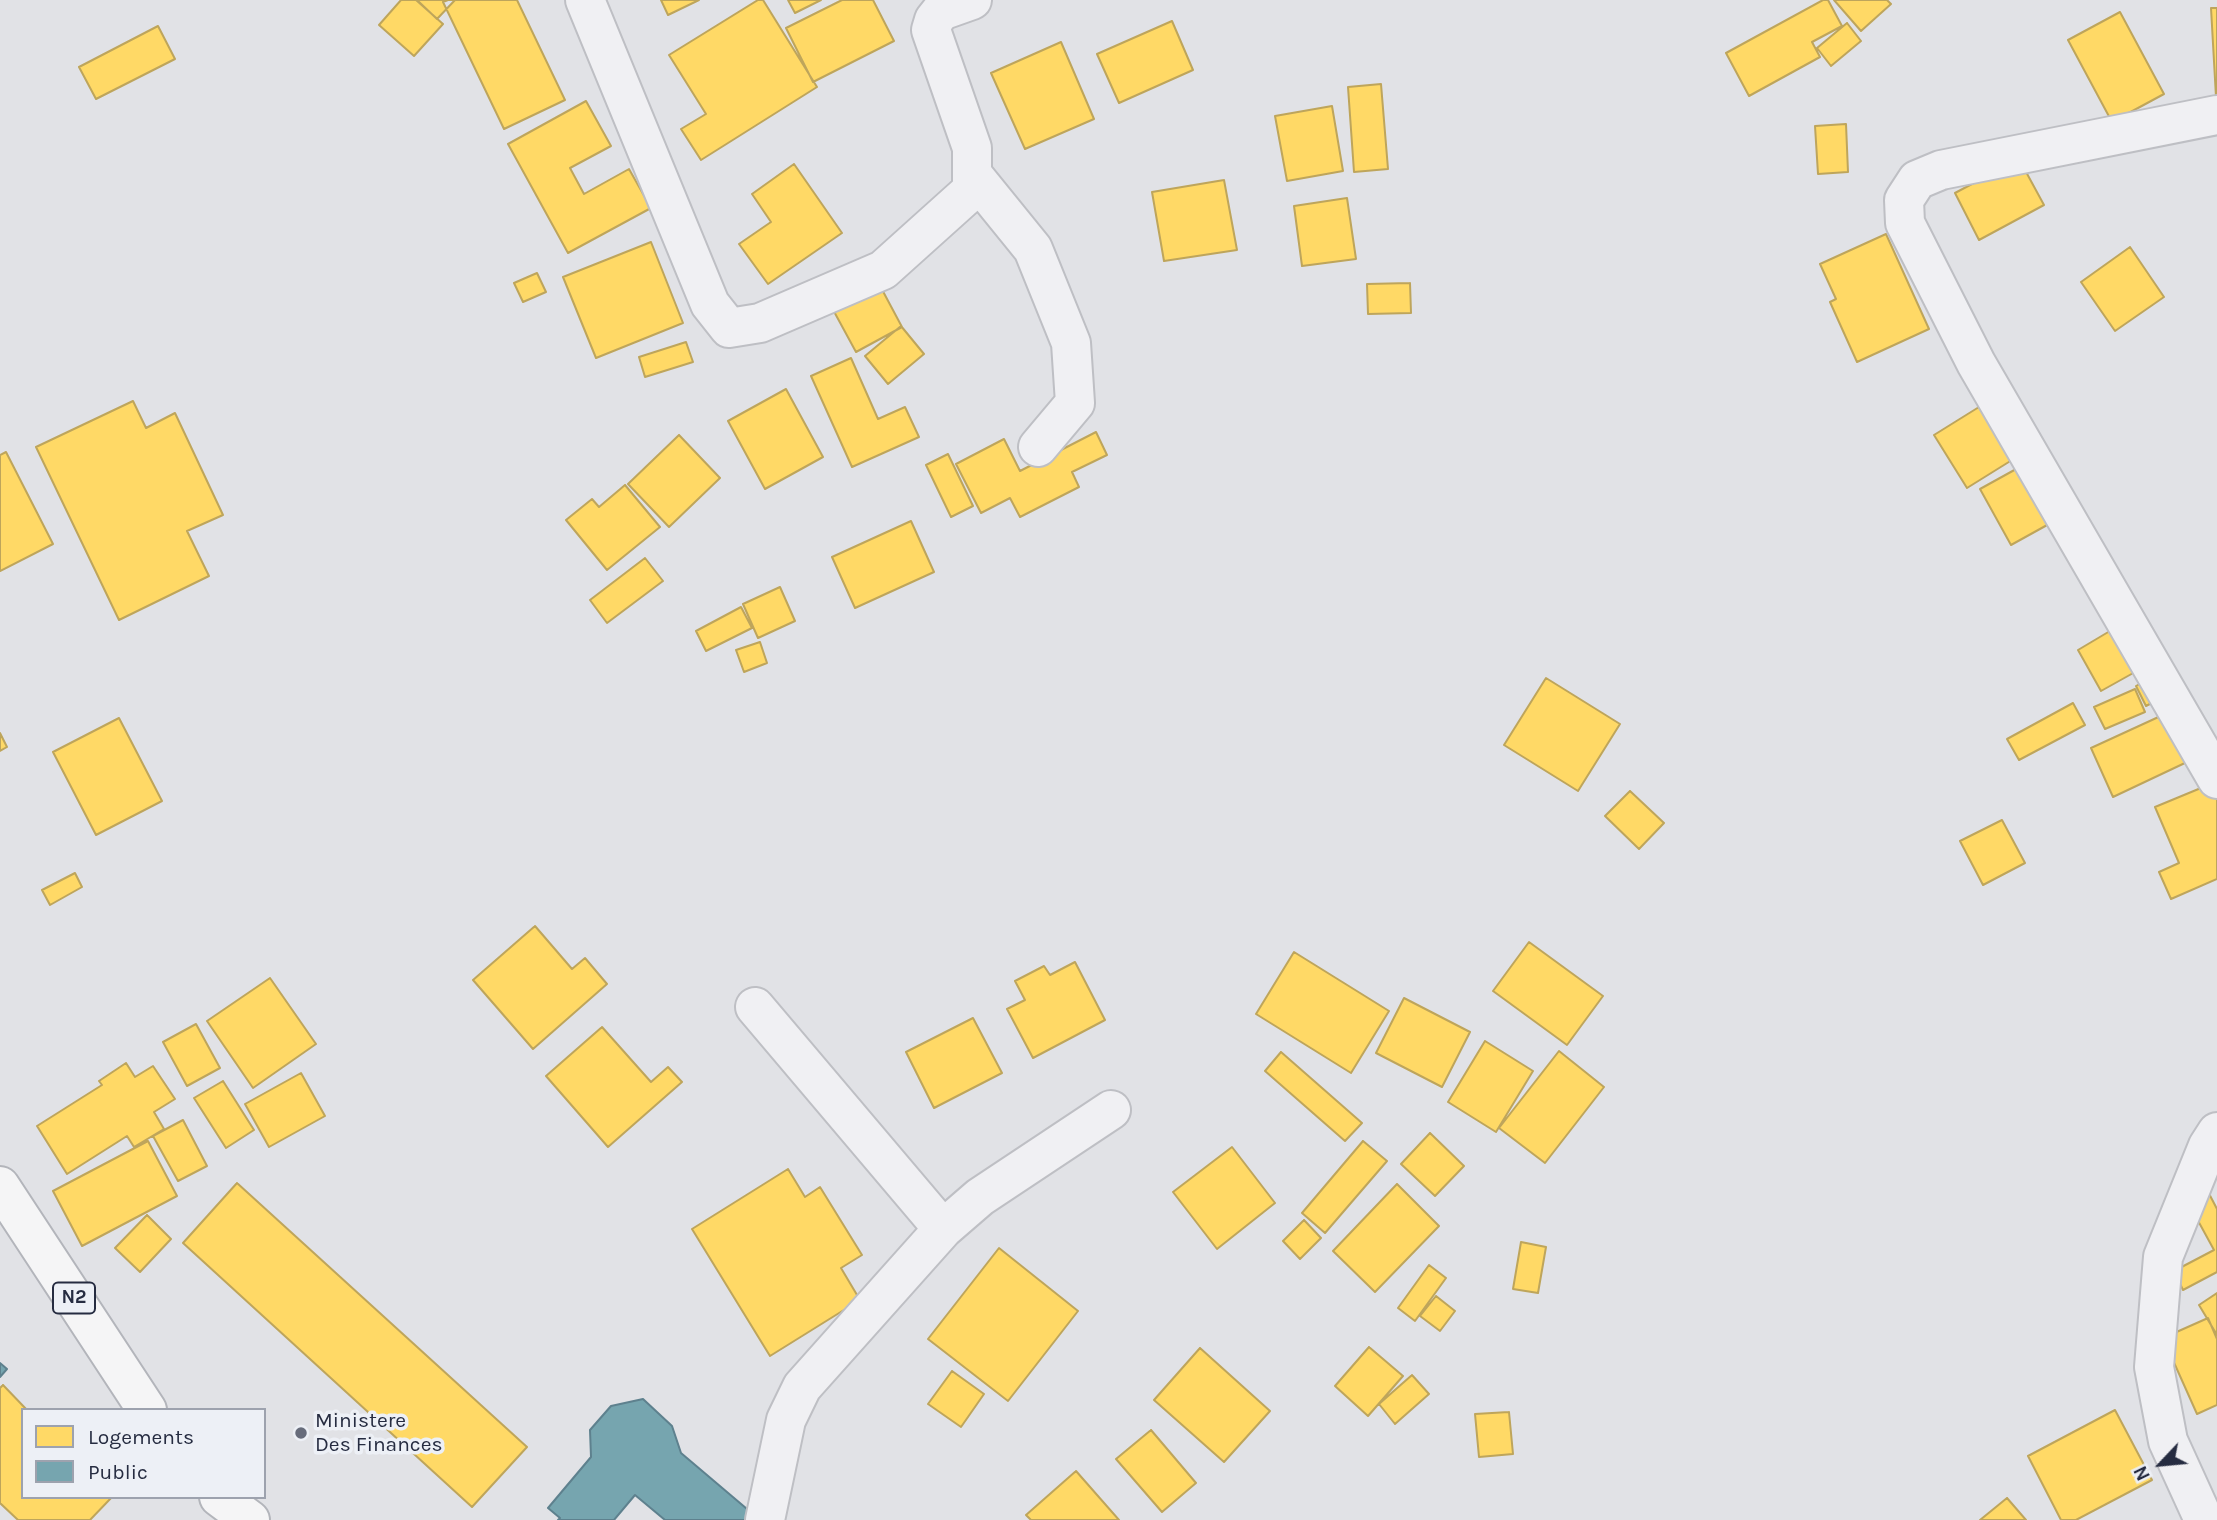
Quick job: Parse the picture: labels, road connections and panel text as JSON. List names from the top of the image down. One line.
{"streets":{"highway":["N2"]},"places":["Ministere Des Finances"],"legend":["Logements","Public"],"north":"bottom left"}
